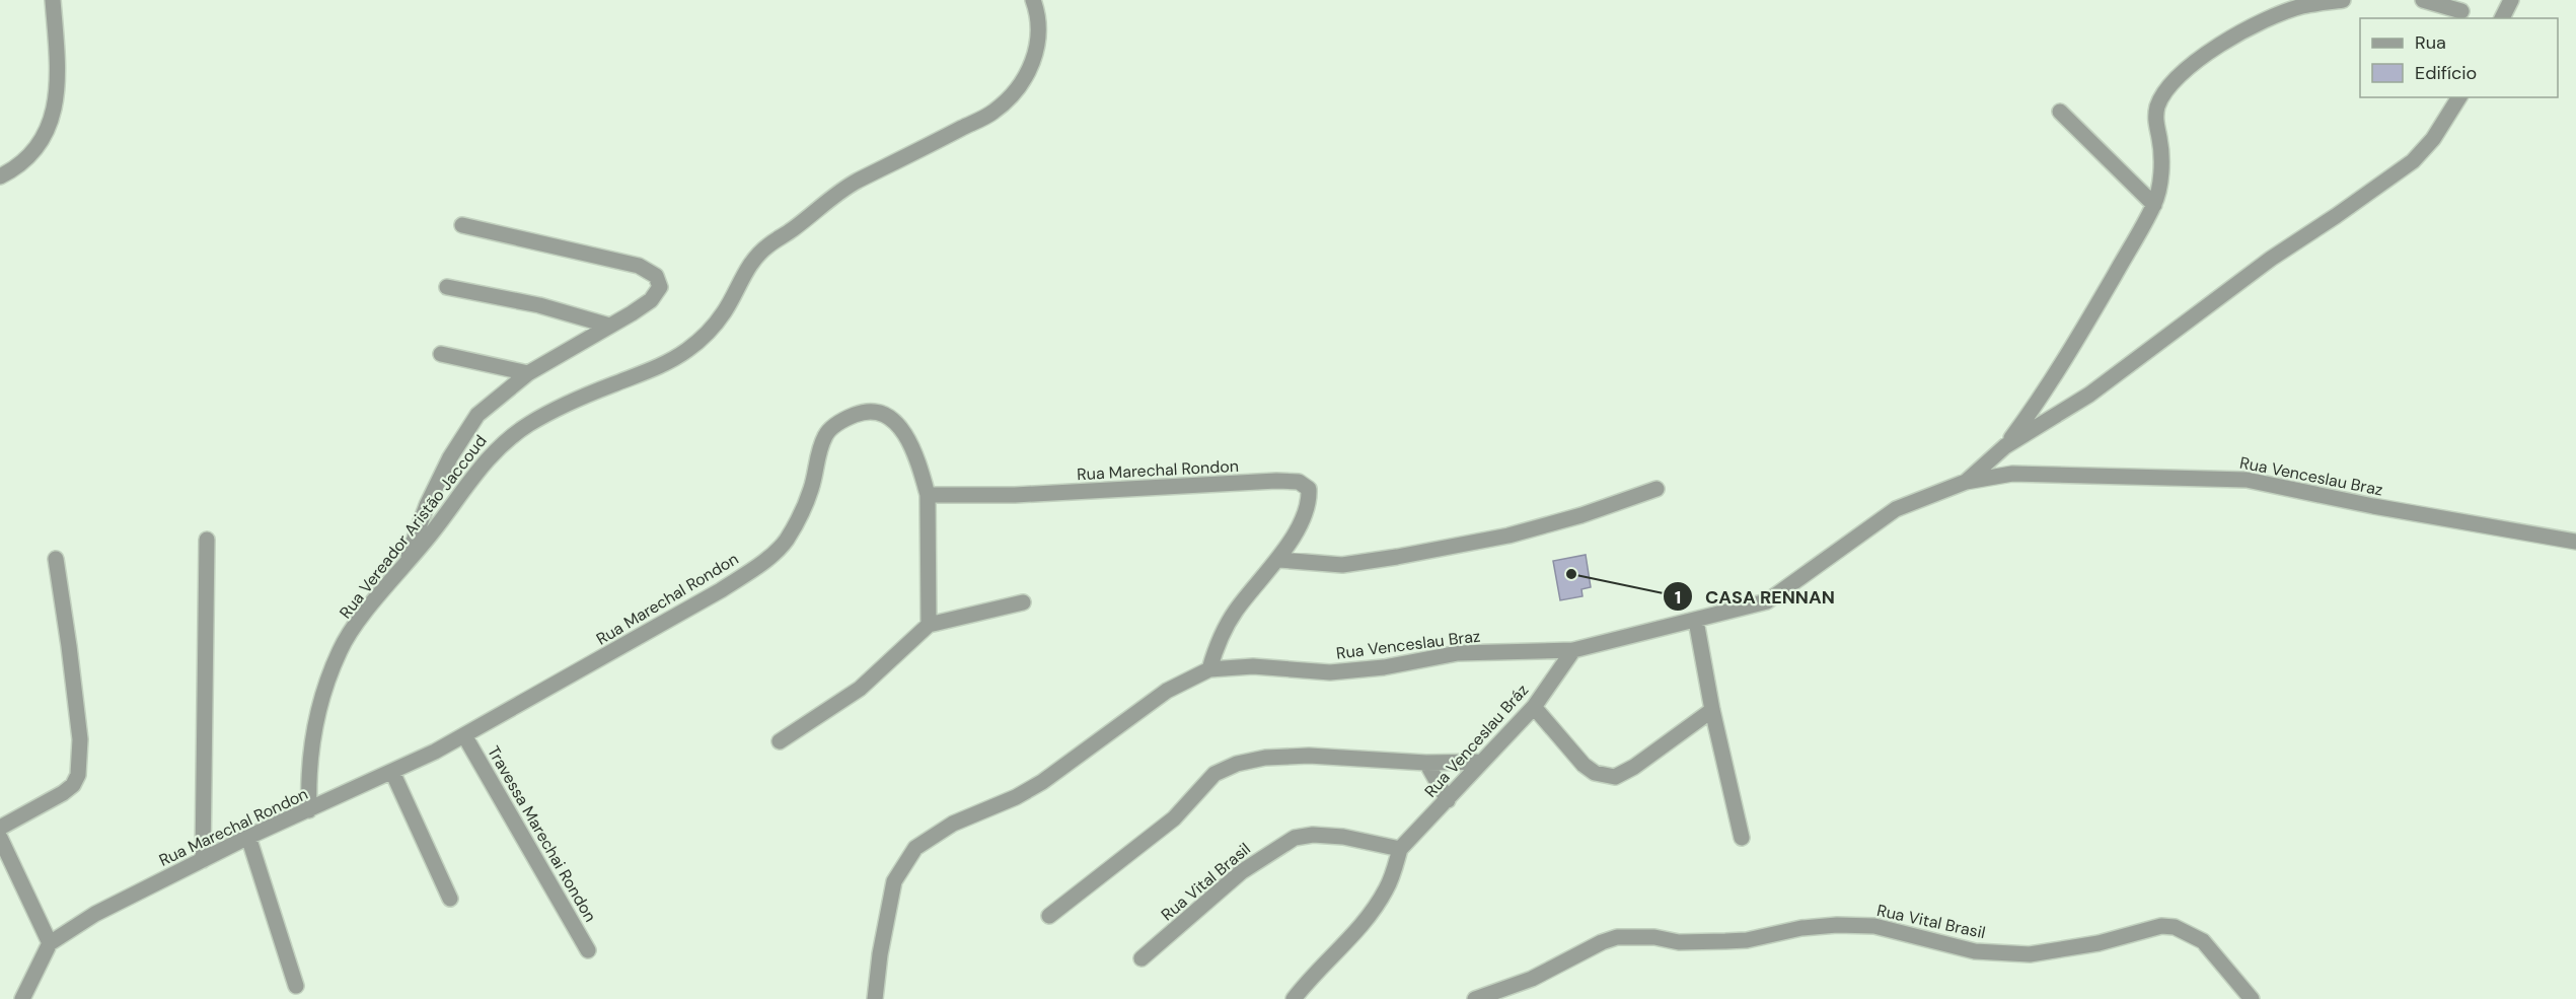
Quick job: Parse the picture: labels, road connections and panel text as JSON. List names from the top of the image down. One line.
{"streets":{"street":["Rua Marechal Rondon","Rua Venceslau Braz","Rua Vereador Aristão Jaccoud","Rua Venceslau Bráz","Travessa Marechai Rondon","Rua Vital Brasil"]},"crossings":[["Rua Marechal Rondon","Rua Venceslau Braz"],["Rua Marechal Rondon","Rua Vereador Aristão Jaccoud"],["Rua Marechal Rondon","Travessa Marechai Rondon"],["Rua Venceslau Braz","Rua Venceslau Bráz"],["Rua Venceslau Bráz","Rua Vital Brasil"]],"places":["CASA RENNAN"],"legend":["Rua","Edifício"]}
